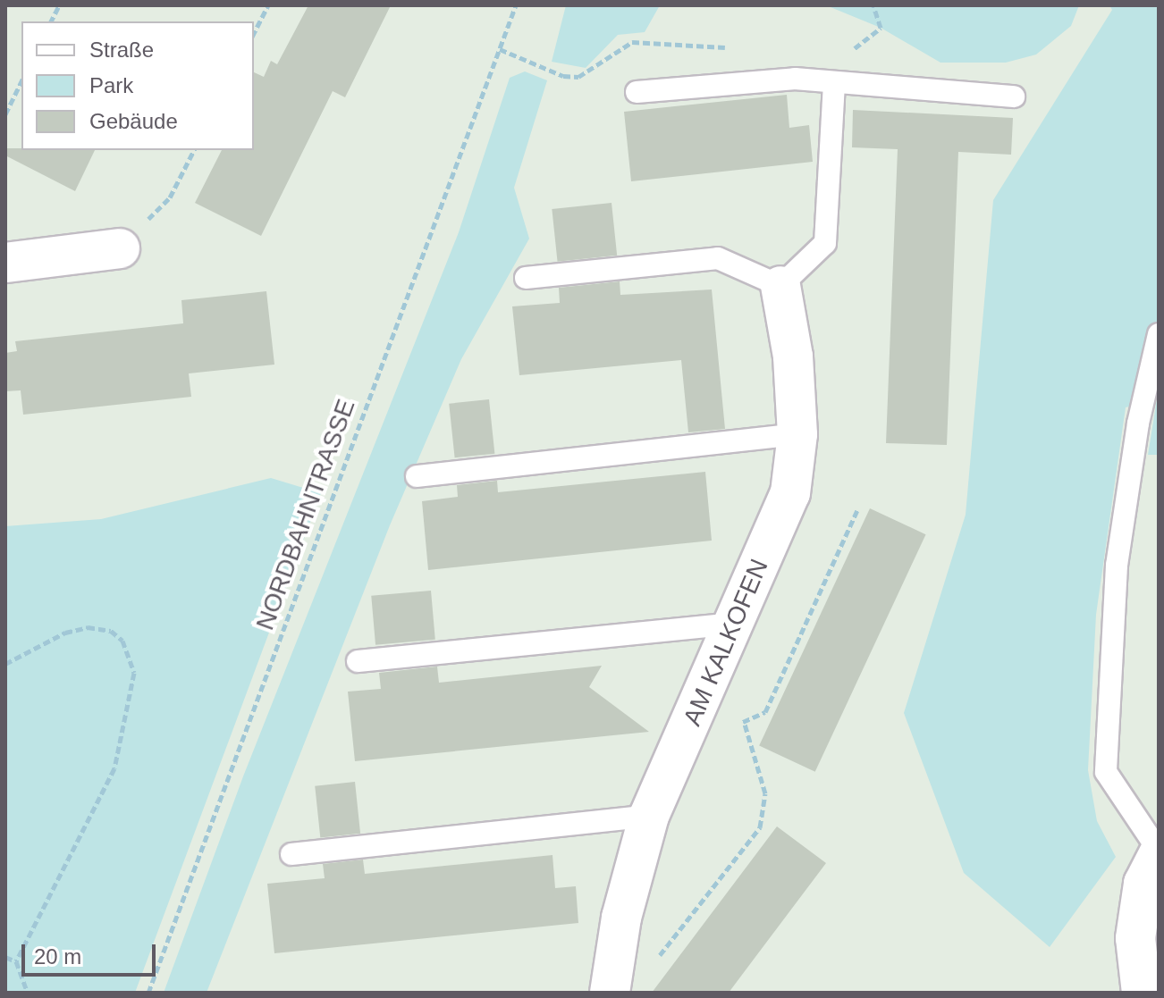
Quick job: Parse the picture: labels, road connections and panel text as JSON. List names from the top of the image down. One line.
{"streets":{"street":["AM KALKOFEN"],"path":["NORDBAHNTRASSE"]},"legend":["Straße","Park","Gebäude"],"scale_bar":"20 m"}
